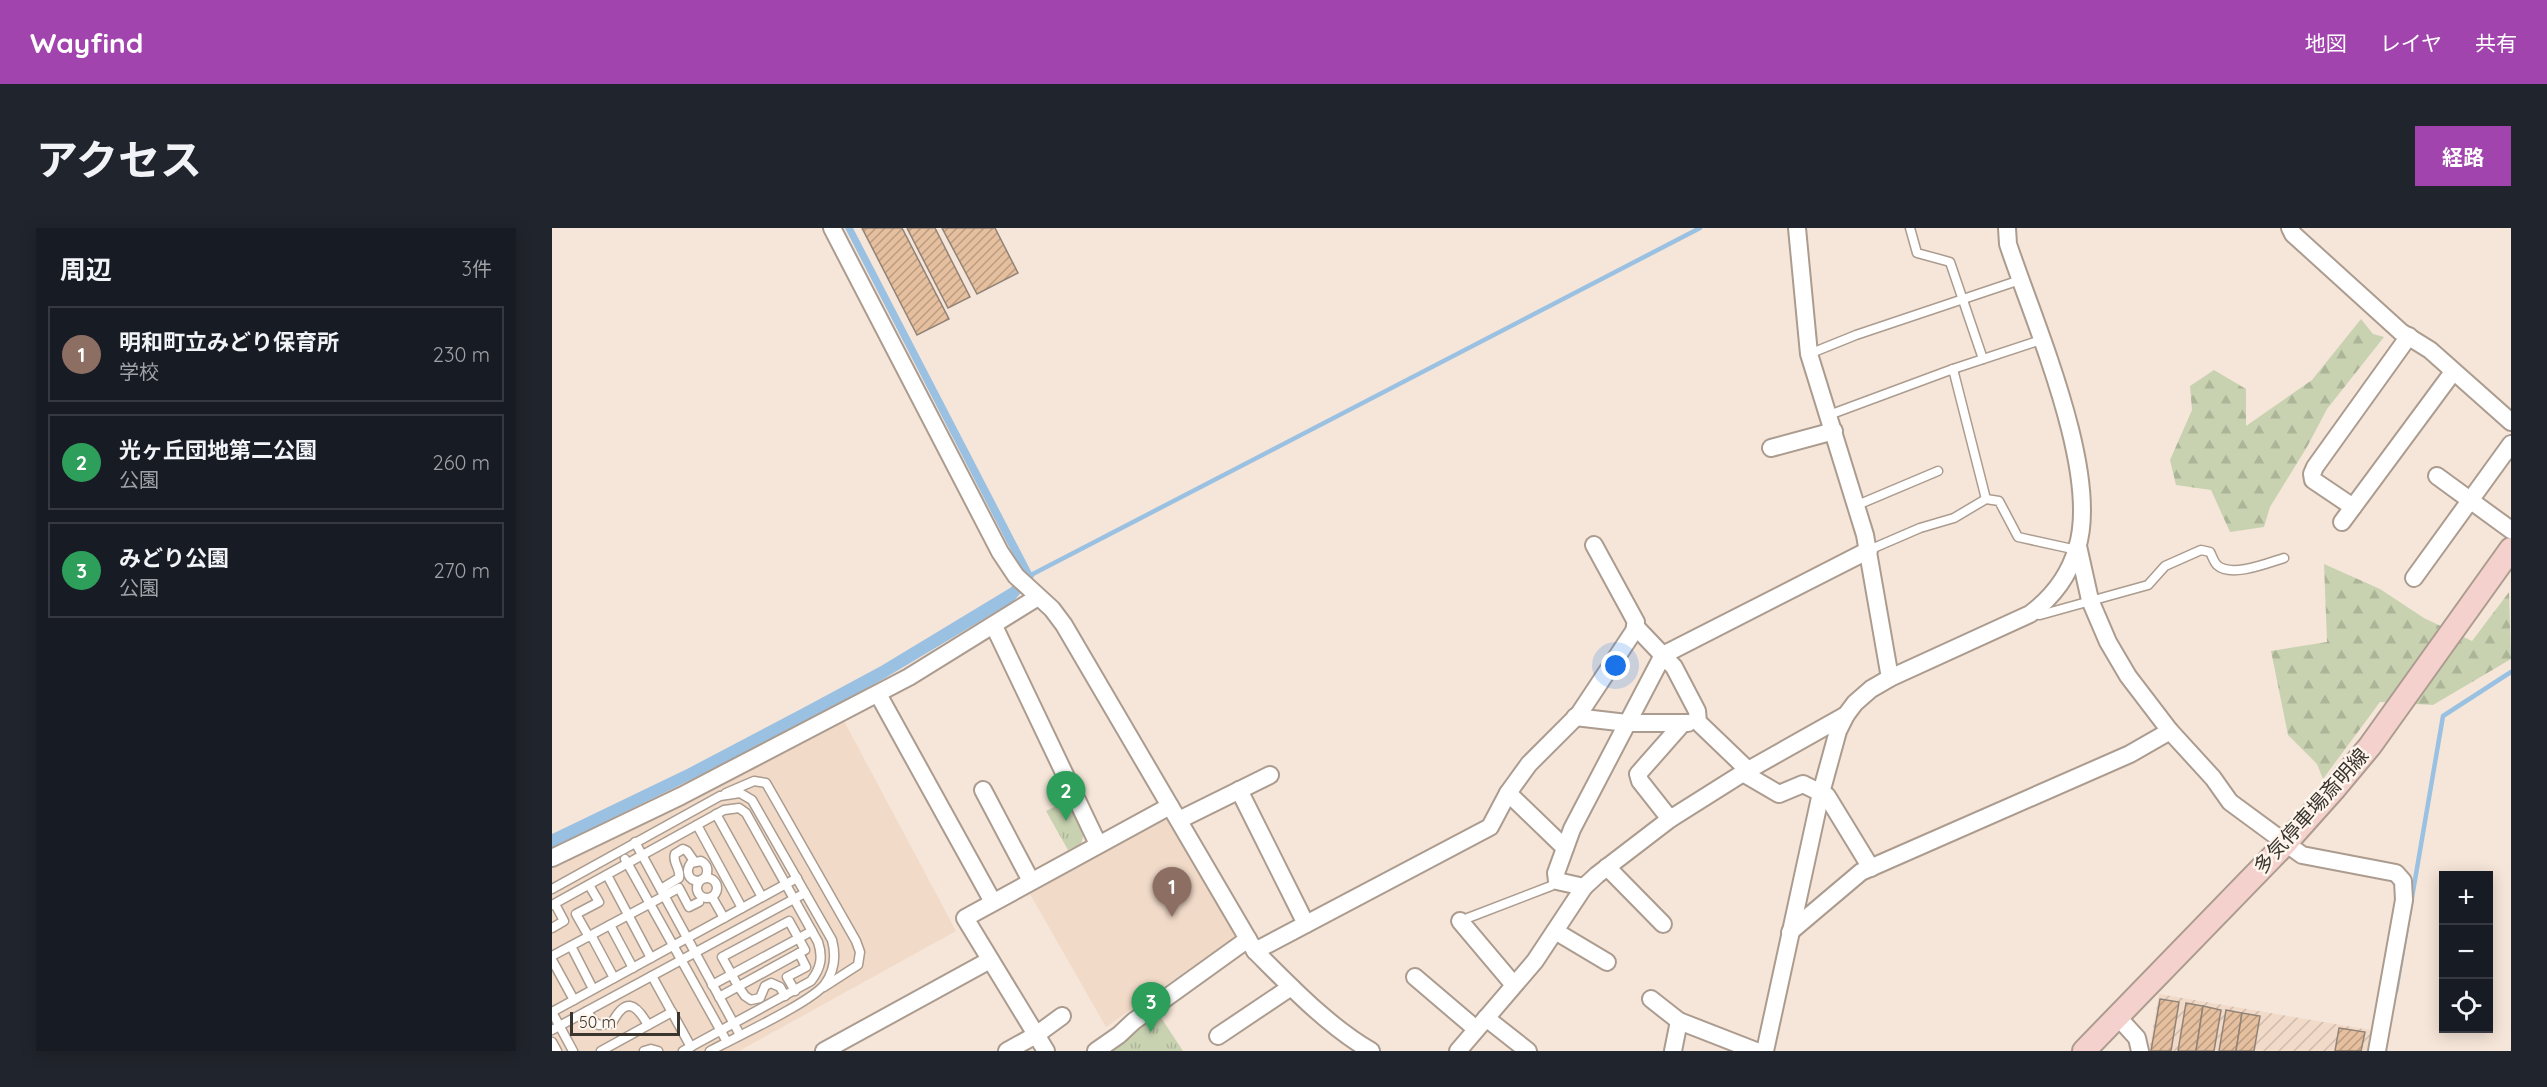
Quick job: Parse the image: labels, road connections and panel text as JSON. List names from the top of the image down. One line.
{"streets":{"main road":["多気停車場斎明線"]},"scale_bar":"50 m","page":{"header":"Wayfind","nav":["地図","レイヤ","共有"],"title":"アクセス","buttons":"経路","heading":["周辺","3件"],"list":[{"mark":"1","name":"明和町立みどり保育所","note":"学校","value":"230 m"},{"mark":"2","name":"光ヶ丘団地第二公園","note":"公園","value":"260 m"},{"mark":"3","name":"みどり公園","note":"公園","value":"270 m"}],"pins":["2","1","3"],"map_buttons":["+","−"],"scale":"50 m"}}
